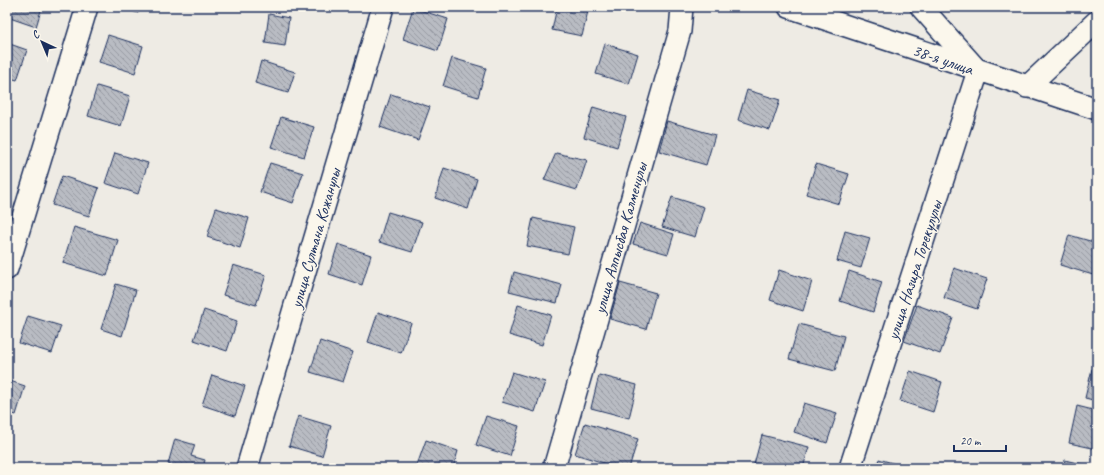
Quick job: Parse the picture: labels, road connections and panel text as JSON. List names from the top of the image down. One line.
{"streets":{"street":["38-я улица","улица Султана Кожанулы","улица Алпысбая Калменулы","улица Назира Торекулулы"]},"crossings":[["38-я улица","улица Назира Торекулулы"]],"scale_bar":"20 m","north":"top left"}
